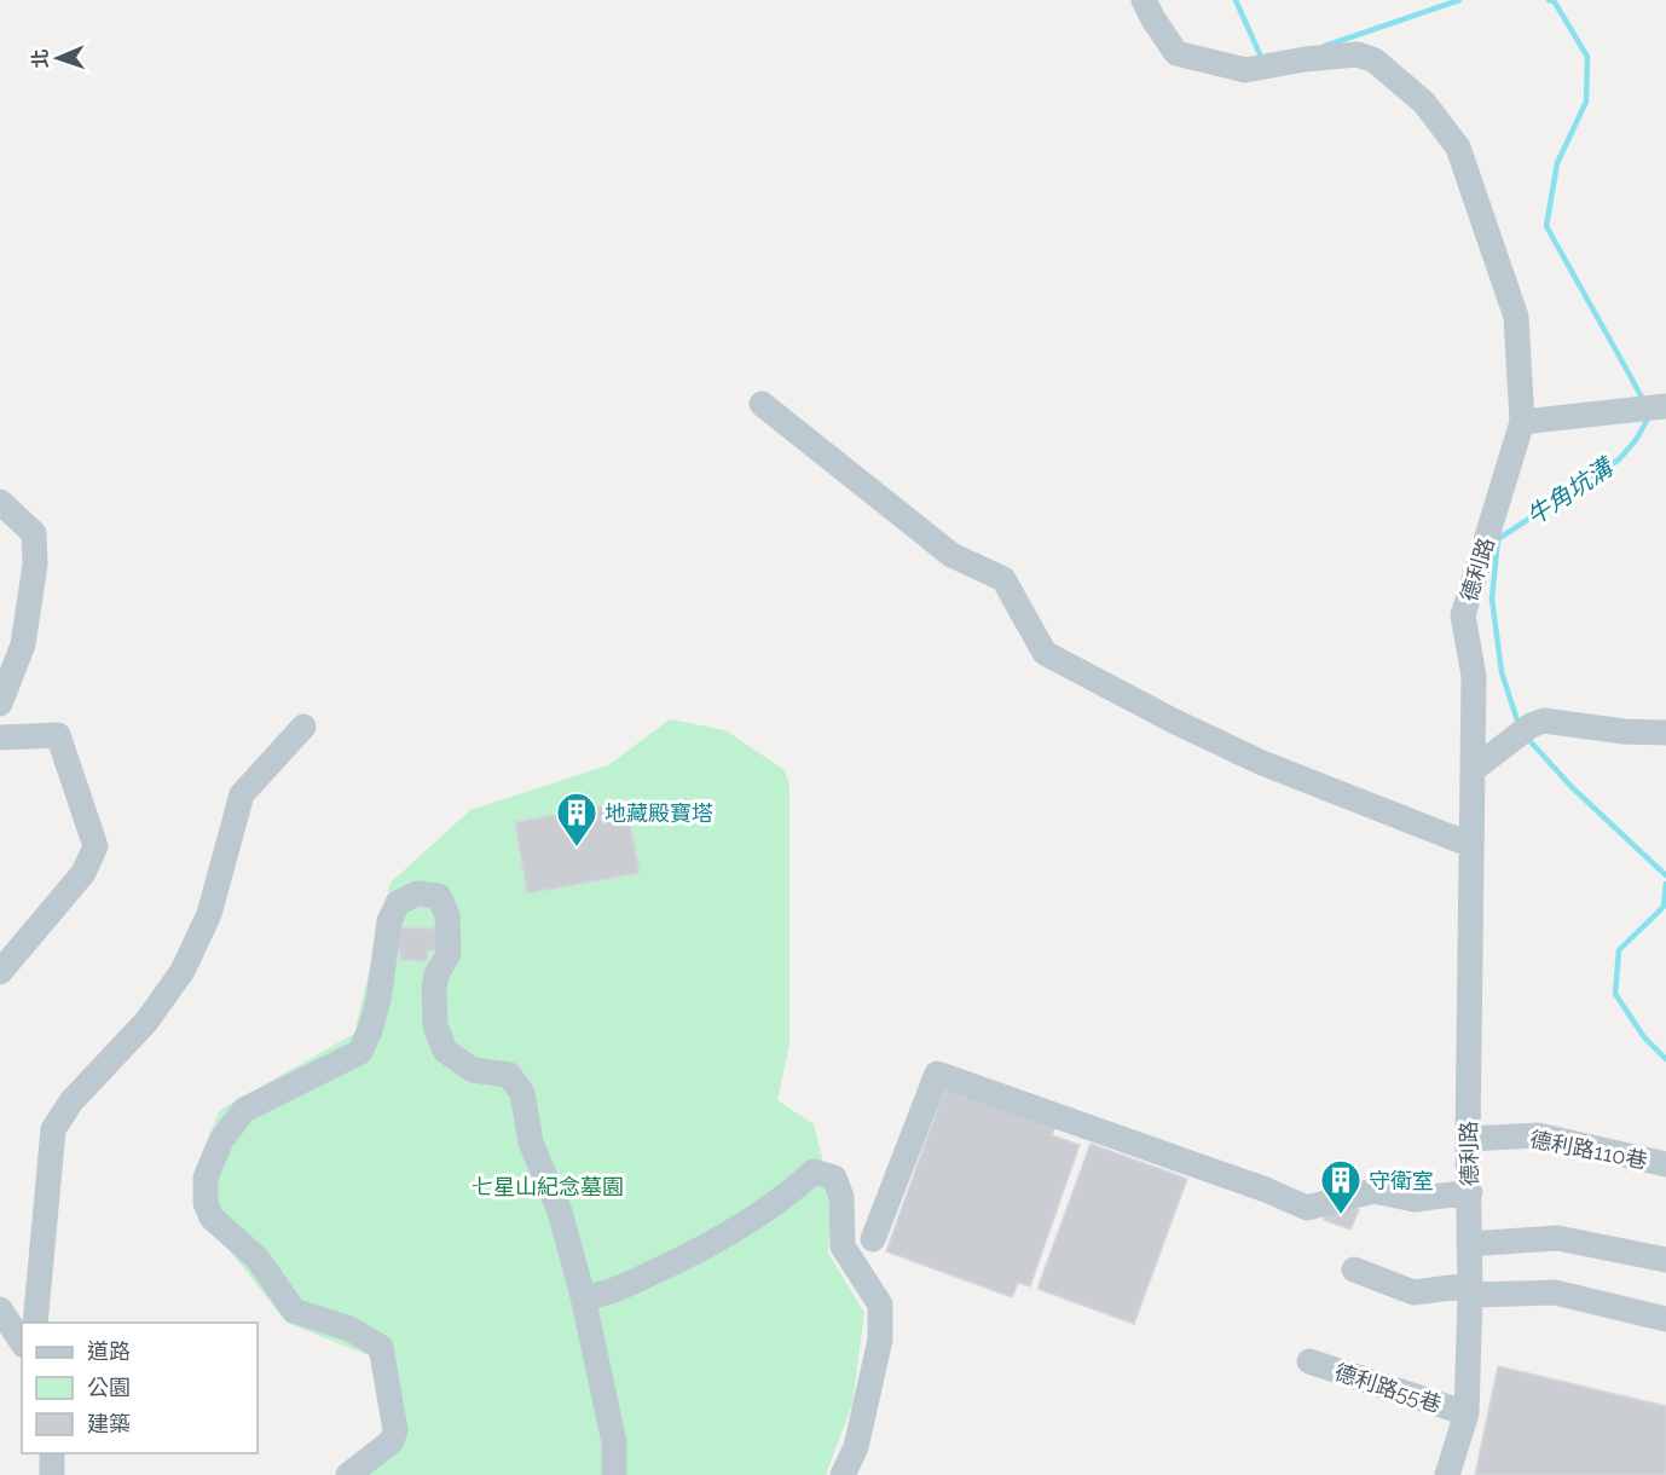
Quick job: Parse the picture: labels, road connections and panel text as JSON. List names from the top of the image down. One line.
{"streets":{"street":["德利路","德利路110巷","德利路55巷"]},"crossings":[["德利路","德利路110巷"],["德利路","德利路55巷"]],"water":["牛角坑溝"],"parks":["七星山紀念墓園"],"places":{"building":["地藏殿寶塔","守衛室"]},"legend":["道路","公園","建築"],"north":"left"}
